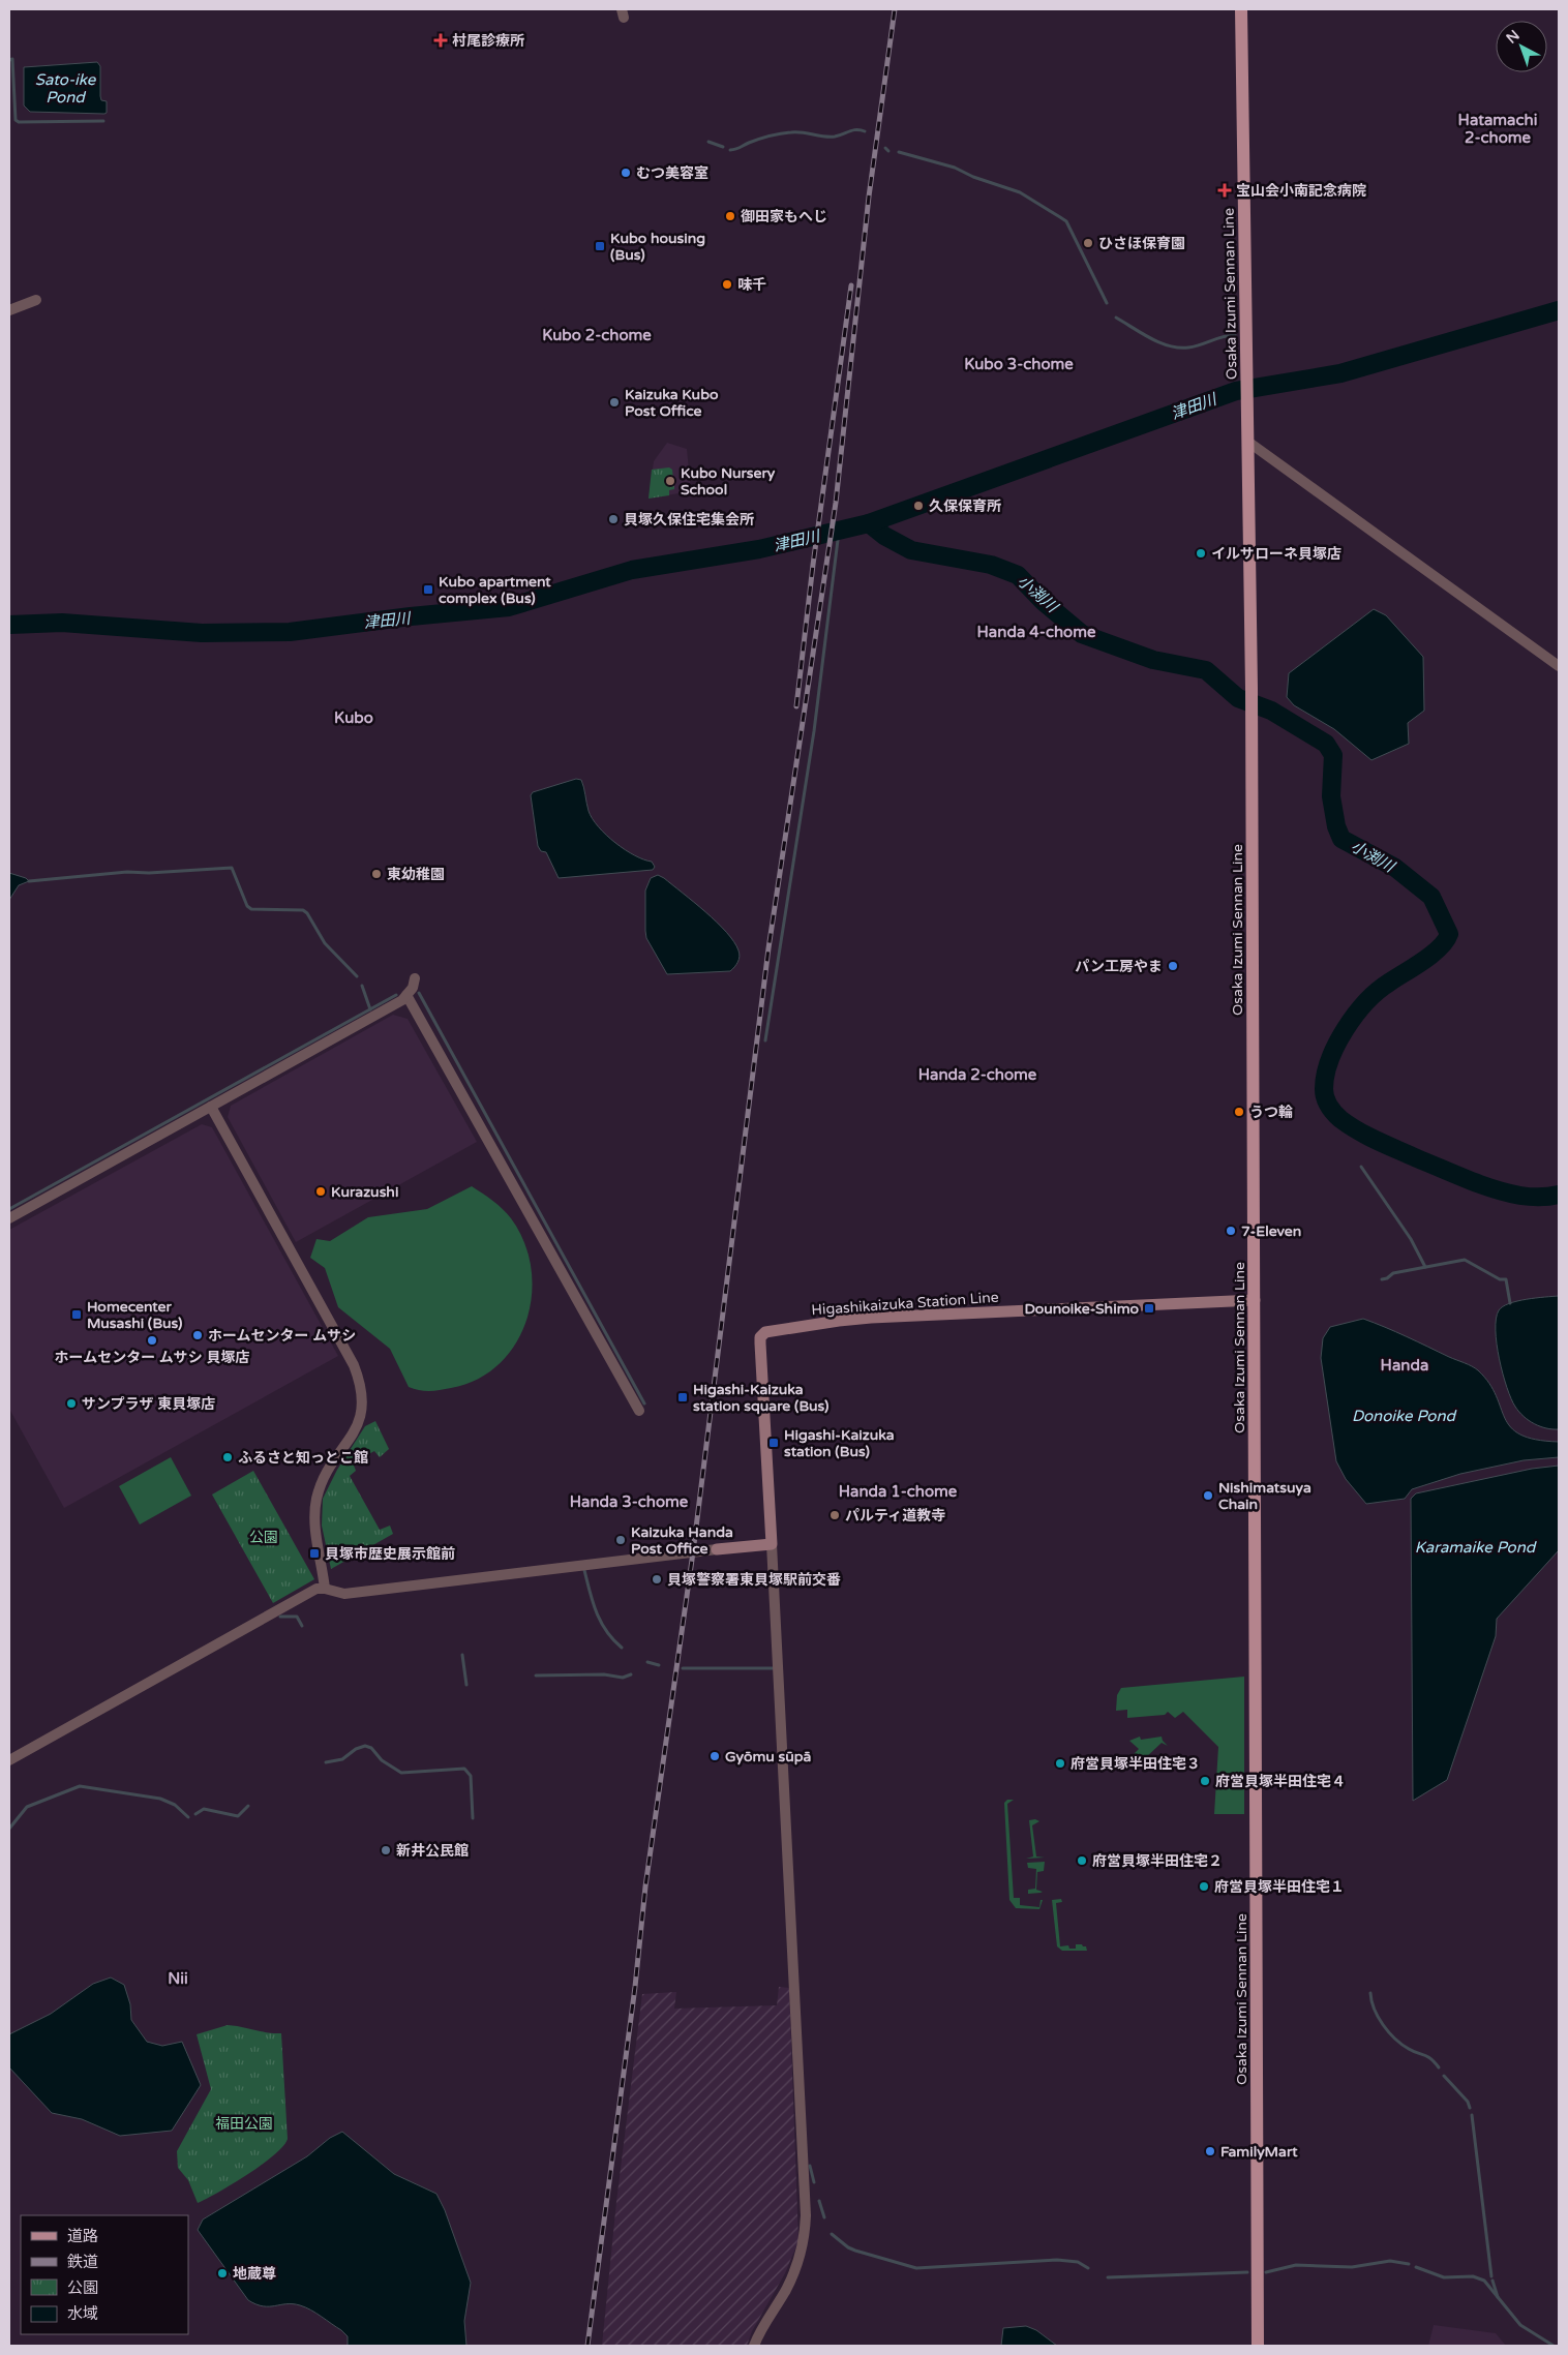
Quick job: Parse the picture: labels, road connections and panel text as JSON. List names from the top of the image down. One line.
{"streets":{"main road":["Osaka Izumi Sennan Line","Higashikaizuka Station Line"]},"crossings":[["Osaka Izumi Sennan Line","Higashikaizuka Station Line"]],"districts":["Hatamachi 2-chome","Kubo 2-chome","Kubo 3-chome","Handa 4-chome","Kubo","Handa 2-chome","Handa","Handa 1-chome","Handa 3-chome","Nii"],"water":["Sato-ike Pond","津田川","小渕川","Donoike Pond","Karamaike Pond"],"parks":["公園","福田公園"],"places":{"health":["村尾診療所","宝山会小南記念病院"],"other":["むつ美容室","御田家もへじ","ひさほ保育園","味千","Kaizuka Kubo Post Office","Kubo Nursery School","久保保育所","貝塚久保住宅集会所","イルサローネ貝塚店","東幼稚園","パン工房やま","うつ輪","Kurazushi","7-Eleven","ホームセンター ムサシ","ホームセンター ムサシ 貝塚店","サンプラザ 東貝塚店","ふるさと知っとこ館","Nishimatsuya Chain","パルティ道教寺","Kaizuka Handa Post Office","貝塚警察署東貝塚駅前交番","Gyōmu sūpā","府営貝塚半田住宅３","府営貝塚半田住宅４","新井公民館","府営貝塚半田住宅２","府営貝塚半田住宅１","FamilyMart","地蔵尊"],"transit":["Kubo housing (Bus)","Kubo apartment complex (Bus)","Dounoike-Shimo","Homecenter Musashi (Bus)","Higashi-Kaizuka station square (Bus)","Higashi-Kaizuka station (Bus)","貝塚市歴史展示館前"]},"legend":["道路","鉄道","公園","水域"],"north":"top left"}
